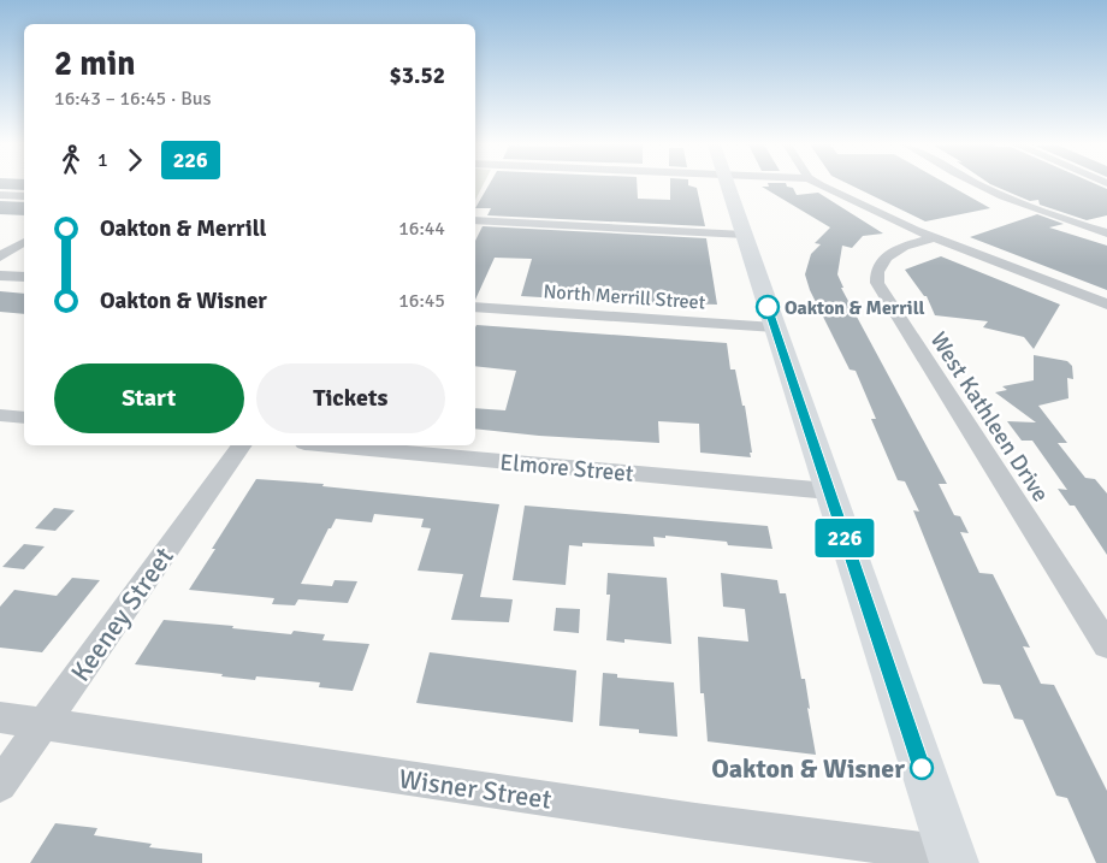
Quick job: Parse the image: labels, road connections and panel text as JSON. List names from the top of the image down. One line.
{"streets":{"street":["North Merrill Street","West Kathleen Drive","Elmore Street","Keeney Street","Wisner Street"]},"crossings":[["Keeney Street","Wisner Street"]],"places":["Oakton & Merrill","Oakton & Wisner"],"lines":["bus line 226"],"page":{"on_map":"226","heading":["2 min","16:43 – 16:45 · Bus","$3.52"],"legs":["1","226"],"list":[{"name":"Oakton & Merrill","value":"16:44"},{"name":"Oakton & Wisner","value":"16:45"}],"buttons":["Start","Tickets"]}}
